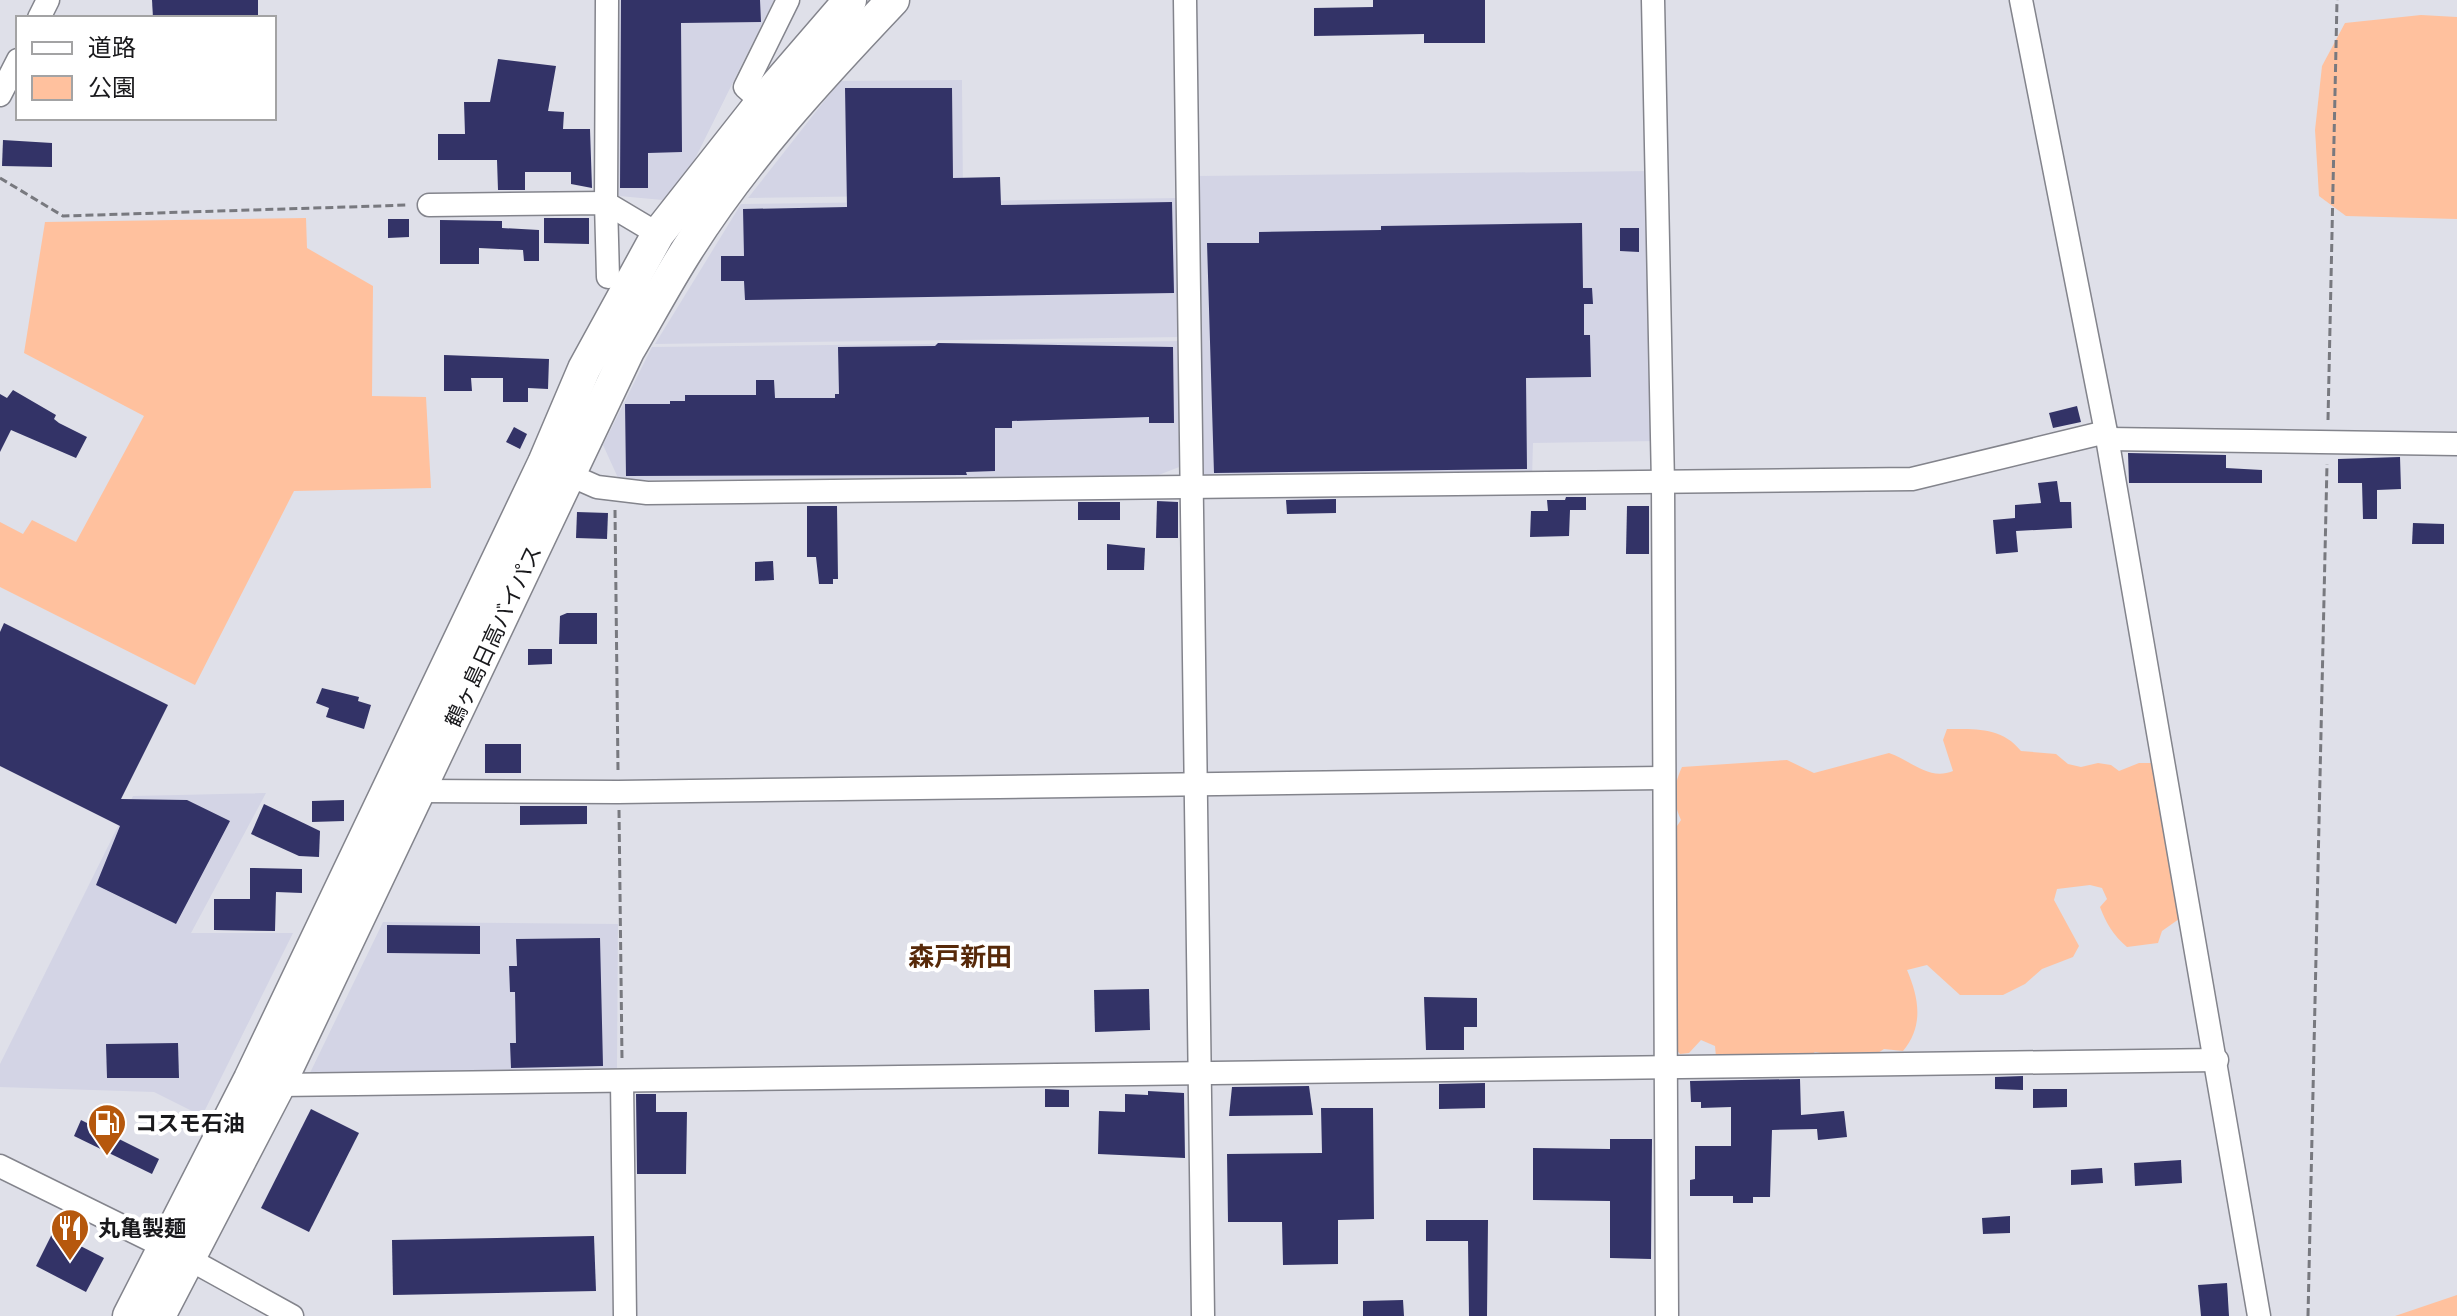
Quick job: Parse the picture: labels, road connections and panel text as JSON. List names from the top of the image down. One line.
{"streets":{"highway":["鶴ヶ島日高バイパス"]},"districts":["森戸新田"],"places":{"fuel station":["コスモ石油"],"restaurant":["丸亀製麺"]},"legend":["道路","公園"]}
